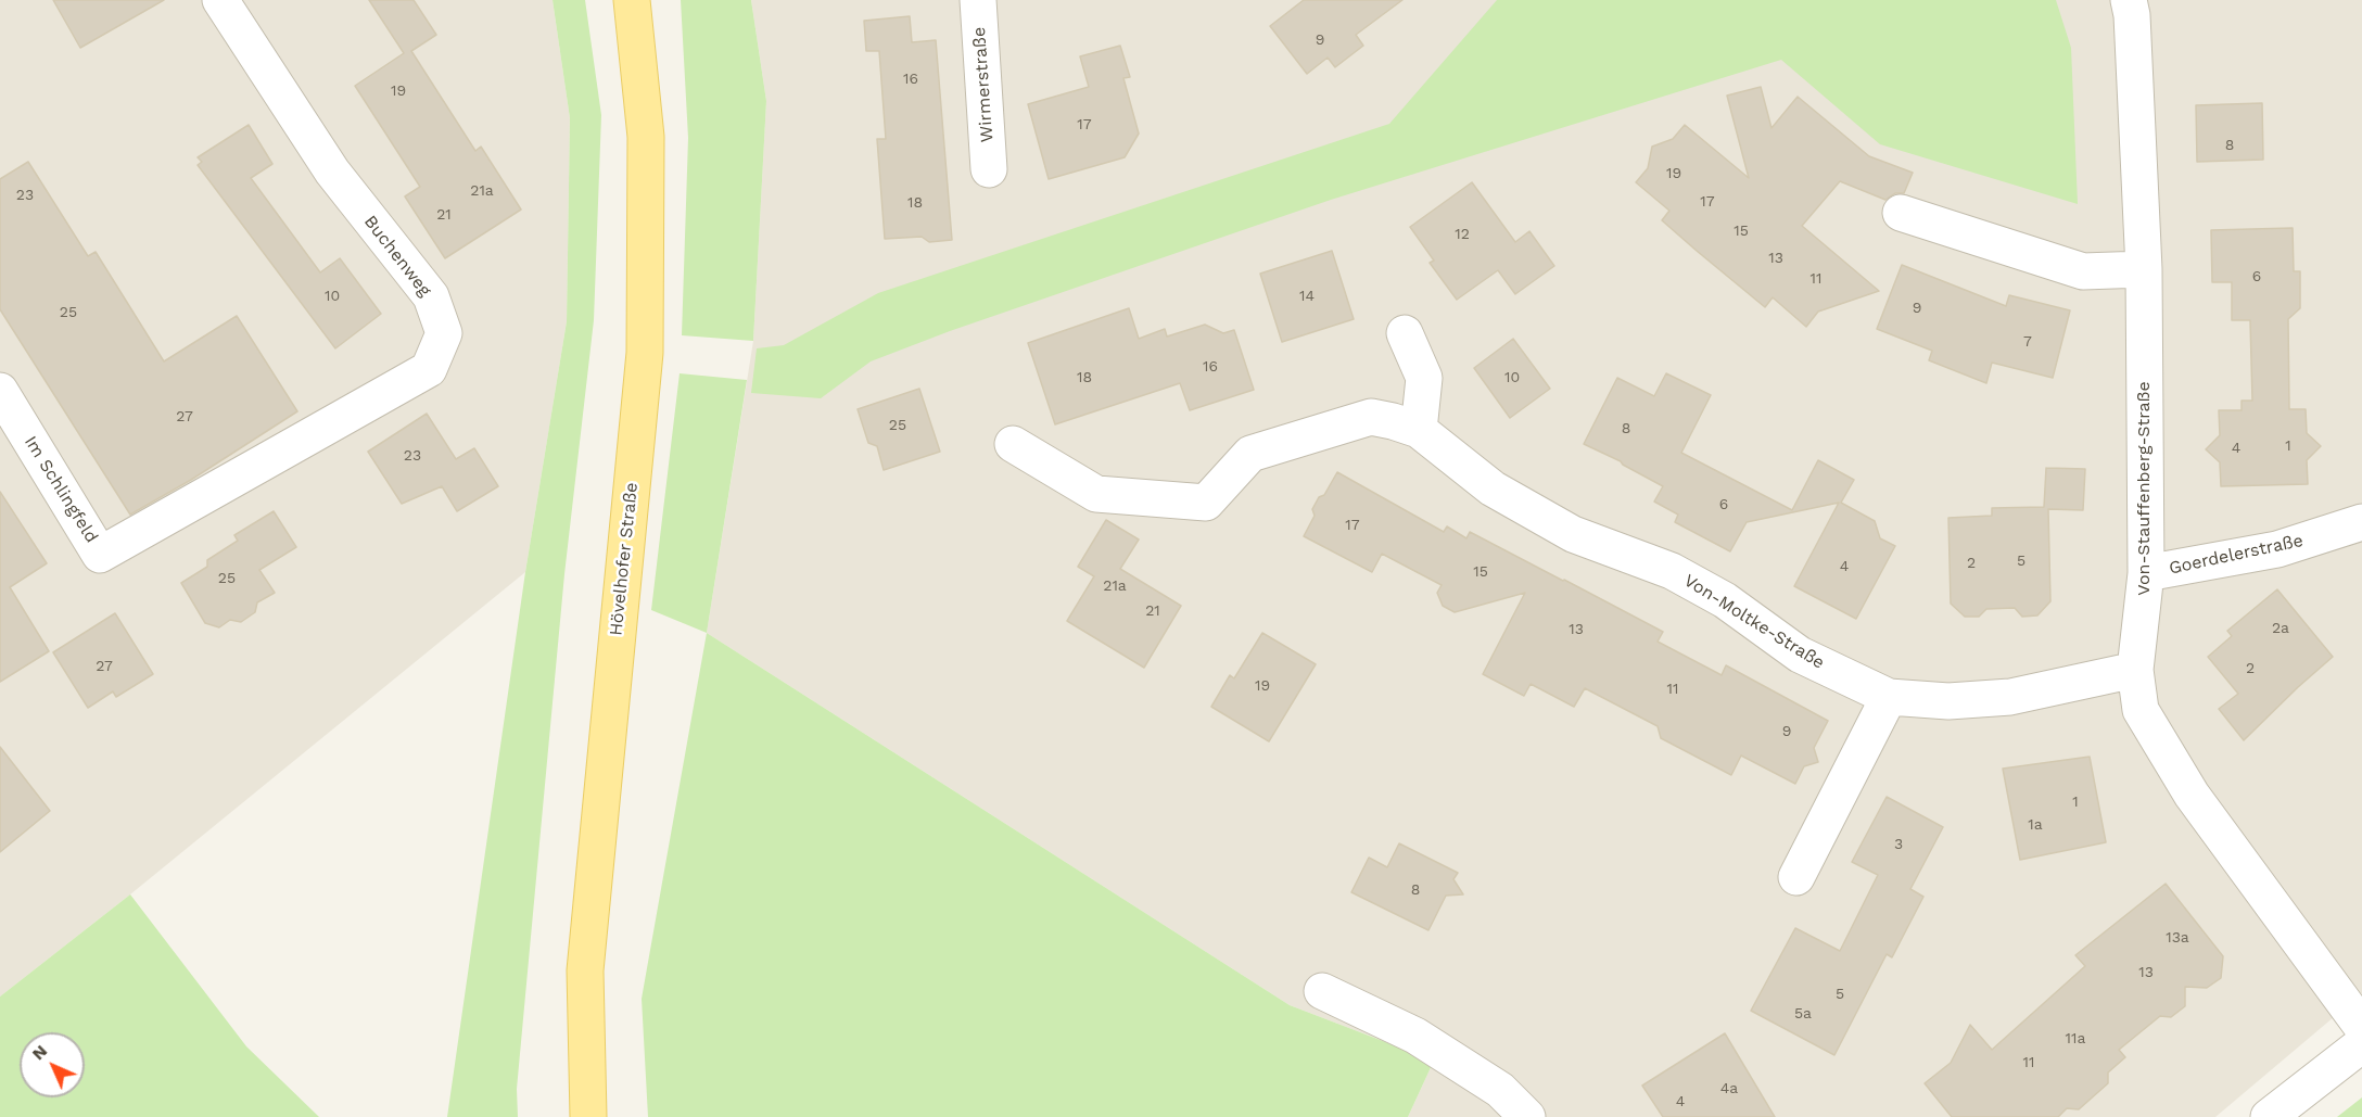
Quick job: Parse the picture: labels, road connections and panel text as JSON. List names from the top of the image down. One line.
{"streets":{"main road":["Hövelhofer Straße"],"street":["Wirmerstraße","Buchenweg","Von-Stauffenberg-Straße","Im Schlingfeld","Goerdelerstraße","Von-Moltke-Straße"]},"crossings":[["Buchenweg","Im Schlingfeld"],["Von-Stauffenberg-Straße","Goerdelerstraße"],["Von-Stauffenberg-Straße","Von-Moltke-Straße"]],"house_numbers":["9","16","19","17","8","19","21a","23","17","18","21","15","12","13","6","11","10","14","9","25","7","16","18","10","27","25","8","1","4","23","6","17","5","2","4","15","25","21a","21","2a","13","27","2","19","11","9","1","1a","3","8","13a","13","5","5a","11a","11","4a","4"],"north":"top left"}
